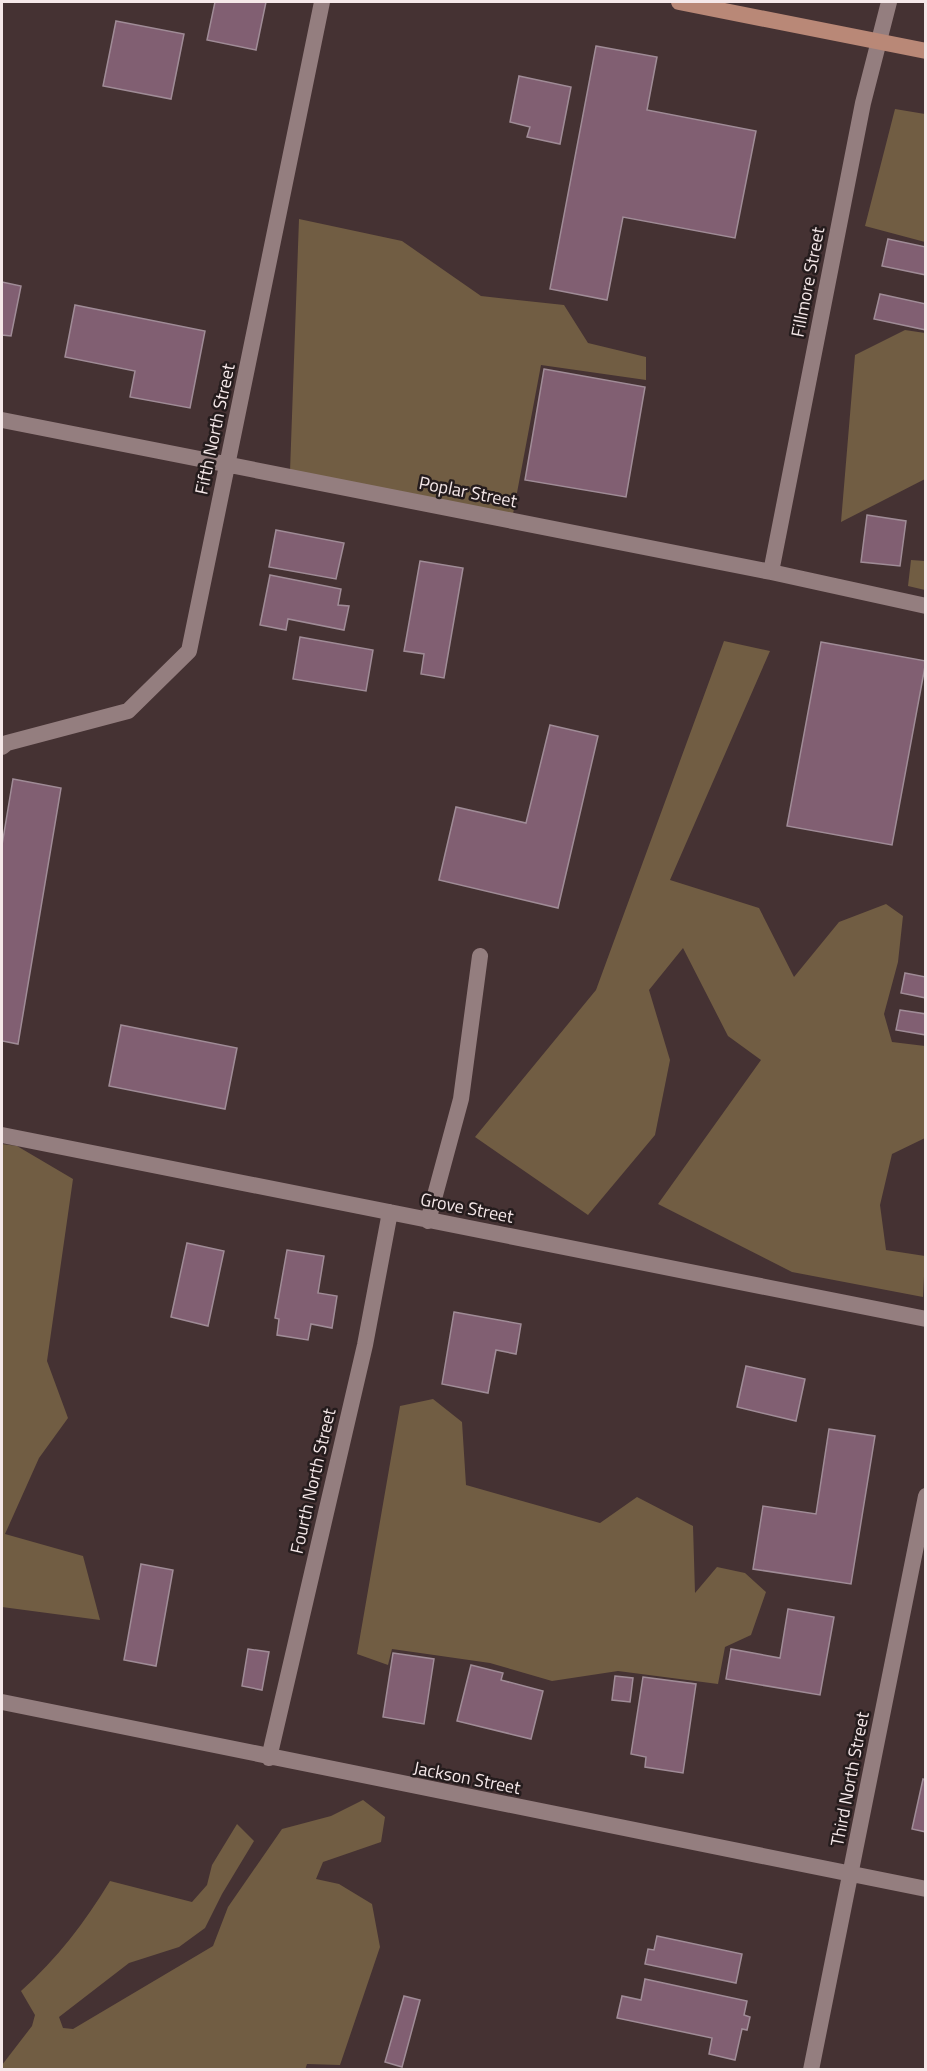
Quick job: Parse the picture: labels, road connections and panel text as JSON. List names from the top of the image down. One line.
{"streets":{"street":["Fillmore Street","Fifth North Street","Poplar Street","Grove Street","Fourth North Street","Jackson Street","Third North Street"]},"crossings":[["Fillmore Street","Poplar Street"],["Fifth North Street","Poplar Street"],["Grove Street","Fourth North Street"],["Fourth North Street","Jackson Street"],["Jackson Street","Third North Street"]]}
